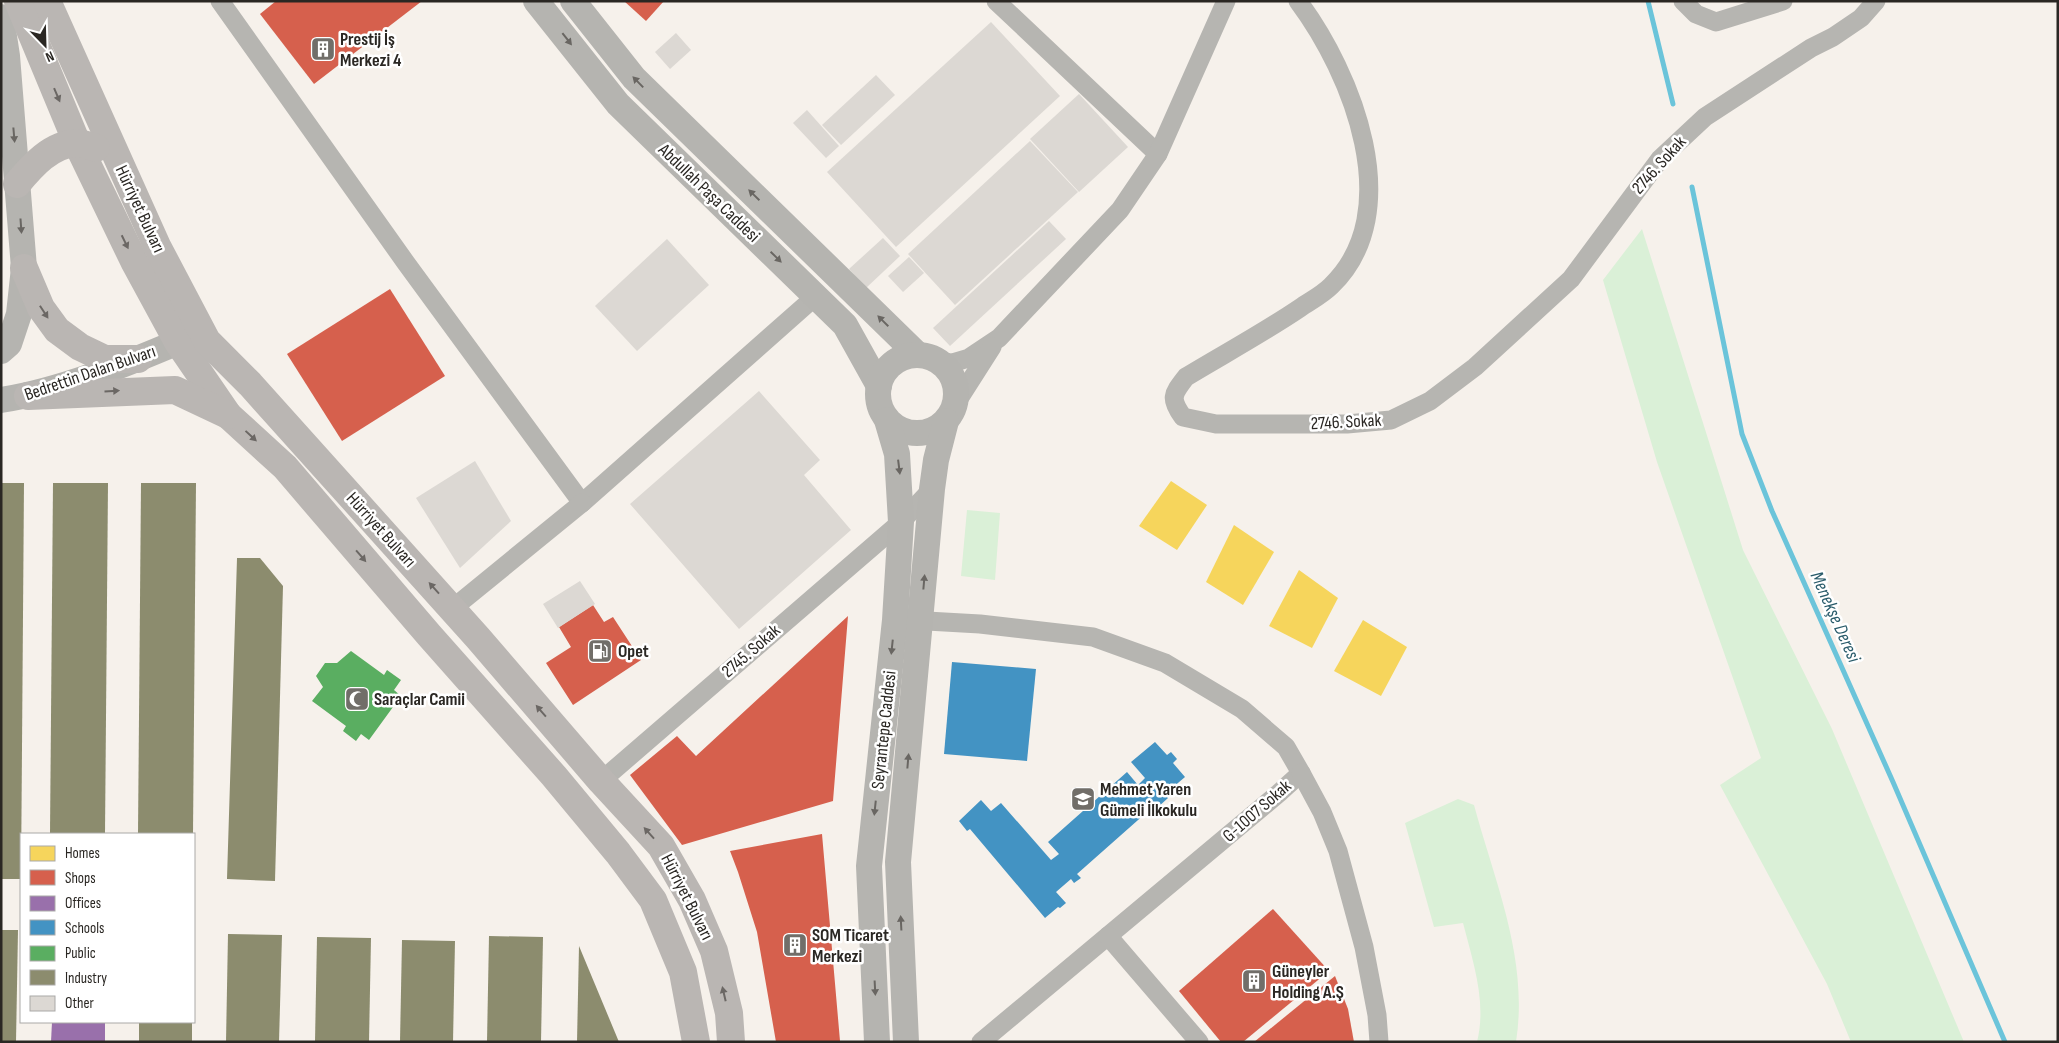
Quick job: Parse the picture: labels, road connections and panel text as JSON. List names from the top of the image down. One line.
{"streets":{"main road":["Abdullah Paşa Caddesi","Hürriyet Bulvarı","Bedrettin Dalan Bulvarı","Seyrantepe Caddesi"],"street":["2746. Sokak","2745. Sokak","G-1007 Sokak"]},"crossings":[["Abdullah Paşa Caddesi","Seyrantepe Caddesi"],["Hürriyet Bulvarı","Bedrettin Dalan Bulvarı"],["Hürriyet Bulvarı","2745. Sokak"],["2745. Sokak","Seyrantepe Caddesi"],["Seyrantepe Caddesi","G-1007 Sokak"]],"water":["Menekşe Deresi"],"places":{"building":["Prestij İş Merkezi 4","SOM Ticaret Merkezi","Güneyler Holding A.Ş"],"fuel station":["Opet"],"mosque":["Saraçlar Camii"],"school or university":["Mehmet Yaren Gümeli İlkokulu"]},"legend":["Homes","Shops","Offices","Schools","Public","Industry","Other"],"north":"bottom right"}
